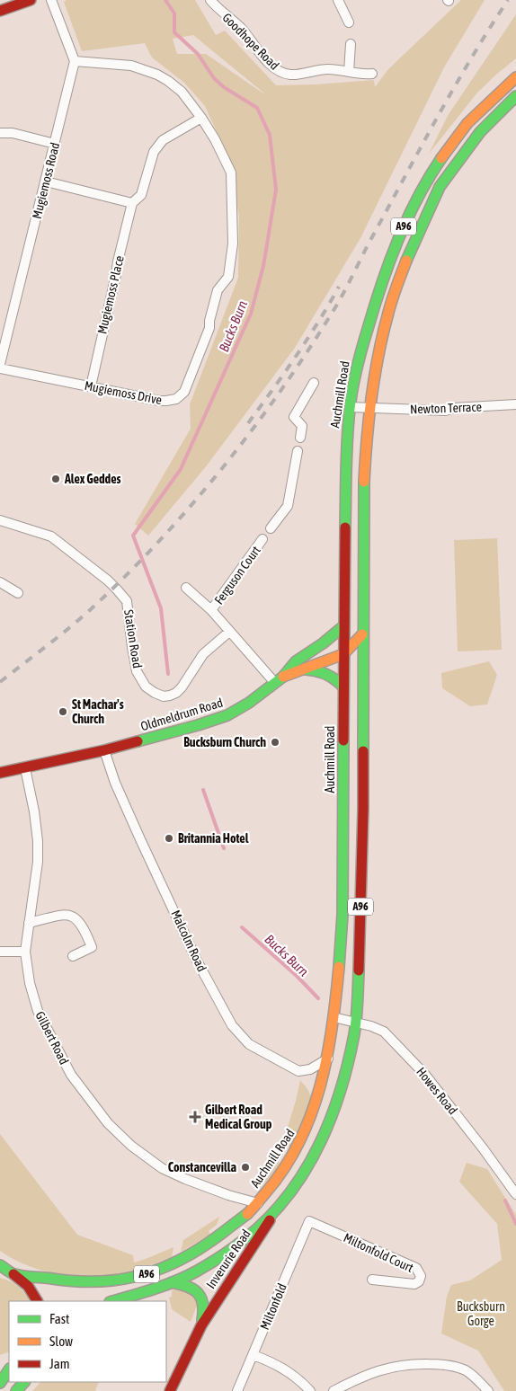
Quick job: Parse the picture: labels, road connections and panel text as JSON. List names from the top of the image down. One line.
{"streets":{"main road":["A96","Auchmill Road","Oldmeldrum Road","Inverurie Road"],"street":["Goodhope Road","Mugiemoss Road","Mugiemoss Place","Mugiemoss Drive","Newton Terrace","Ferguson Court","Station Road","Malcolm Road","Gilbert Road","Howes Road","Miltonfold Court","Miltonfold"]},"crossings":[["Mugiemoss Road","Mugiemoss Drive"],["A96","Auchmill Road"],["A96","Newton Terrace"],["A96","Oldmeldrum Road"],["A96","Howes Road"],["A96","Inverurie Road"],["Mugiemoss Place","Mugiemoss Drive"],["Auchmill Road","Newton Terrace"],["Auchmill Road","Oldmeldrum Road"],["Auchmill Road","Malcolm Road"],["Auchmill Road","Gilbert Road"],["Auchmill Road","Howes Road"],["Oldmeldrum Road","Malcolm Road"],["Oldmeldrum Road","Gilbert Road"],["Miltonfold Court","Miltonfold"]],"water":["Bucks Burn"],"parks":["Bucksburn Gorge"],"places":{"other":["Alex Geddes","St Machar's Church","Bucksburn Church","Britannia Hotel","Constancevilla"],"health":["Gilbert Road Medical Group"]},"legend":["Fast","Slow","Jam"]}
